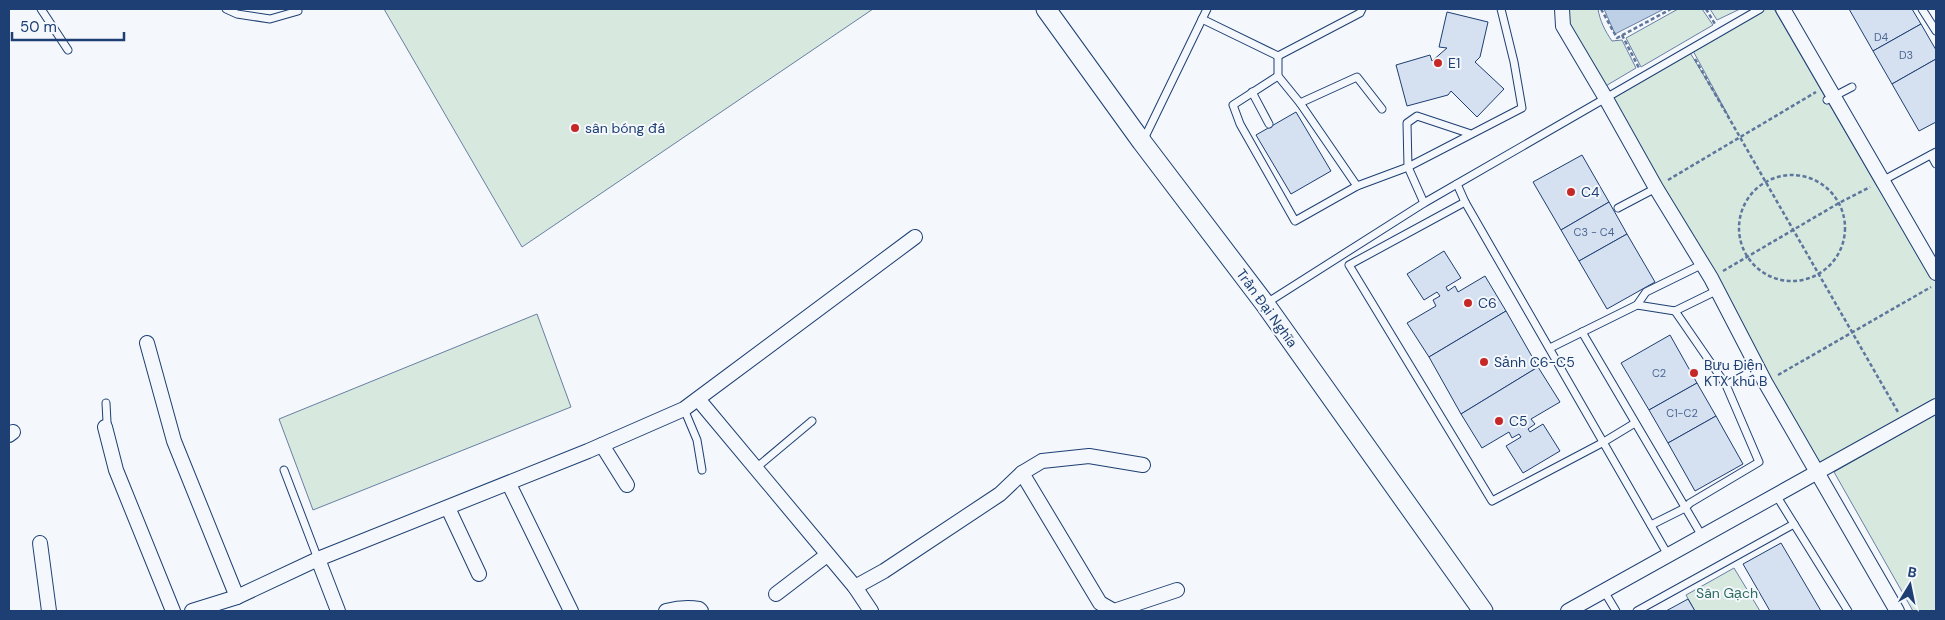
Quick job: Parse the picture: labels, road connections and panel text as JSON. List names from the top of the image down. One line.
{"streets":{"street":["Trần Đại Nghĩa"]},"parks":["Sân Gạch"],"places":["E1","sân bóng đá","C4","C6","Sảnh C6-C5","Bưu Điện KTX khu B","C5"],"house_numbers":["D4","D3","C3 - C4","C2","C1-C2"],"scale_bar":"50 m","north":"top"}
